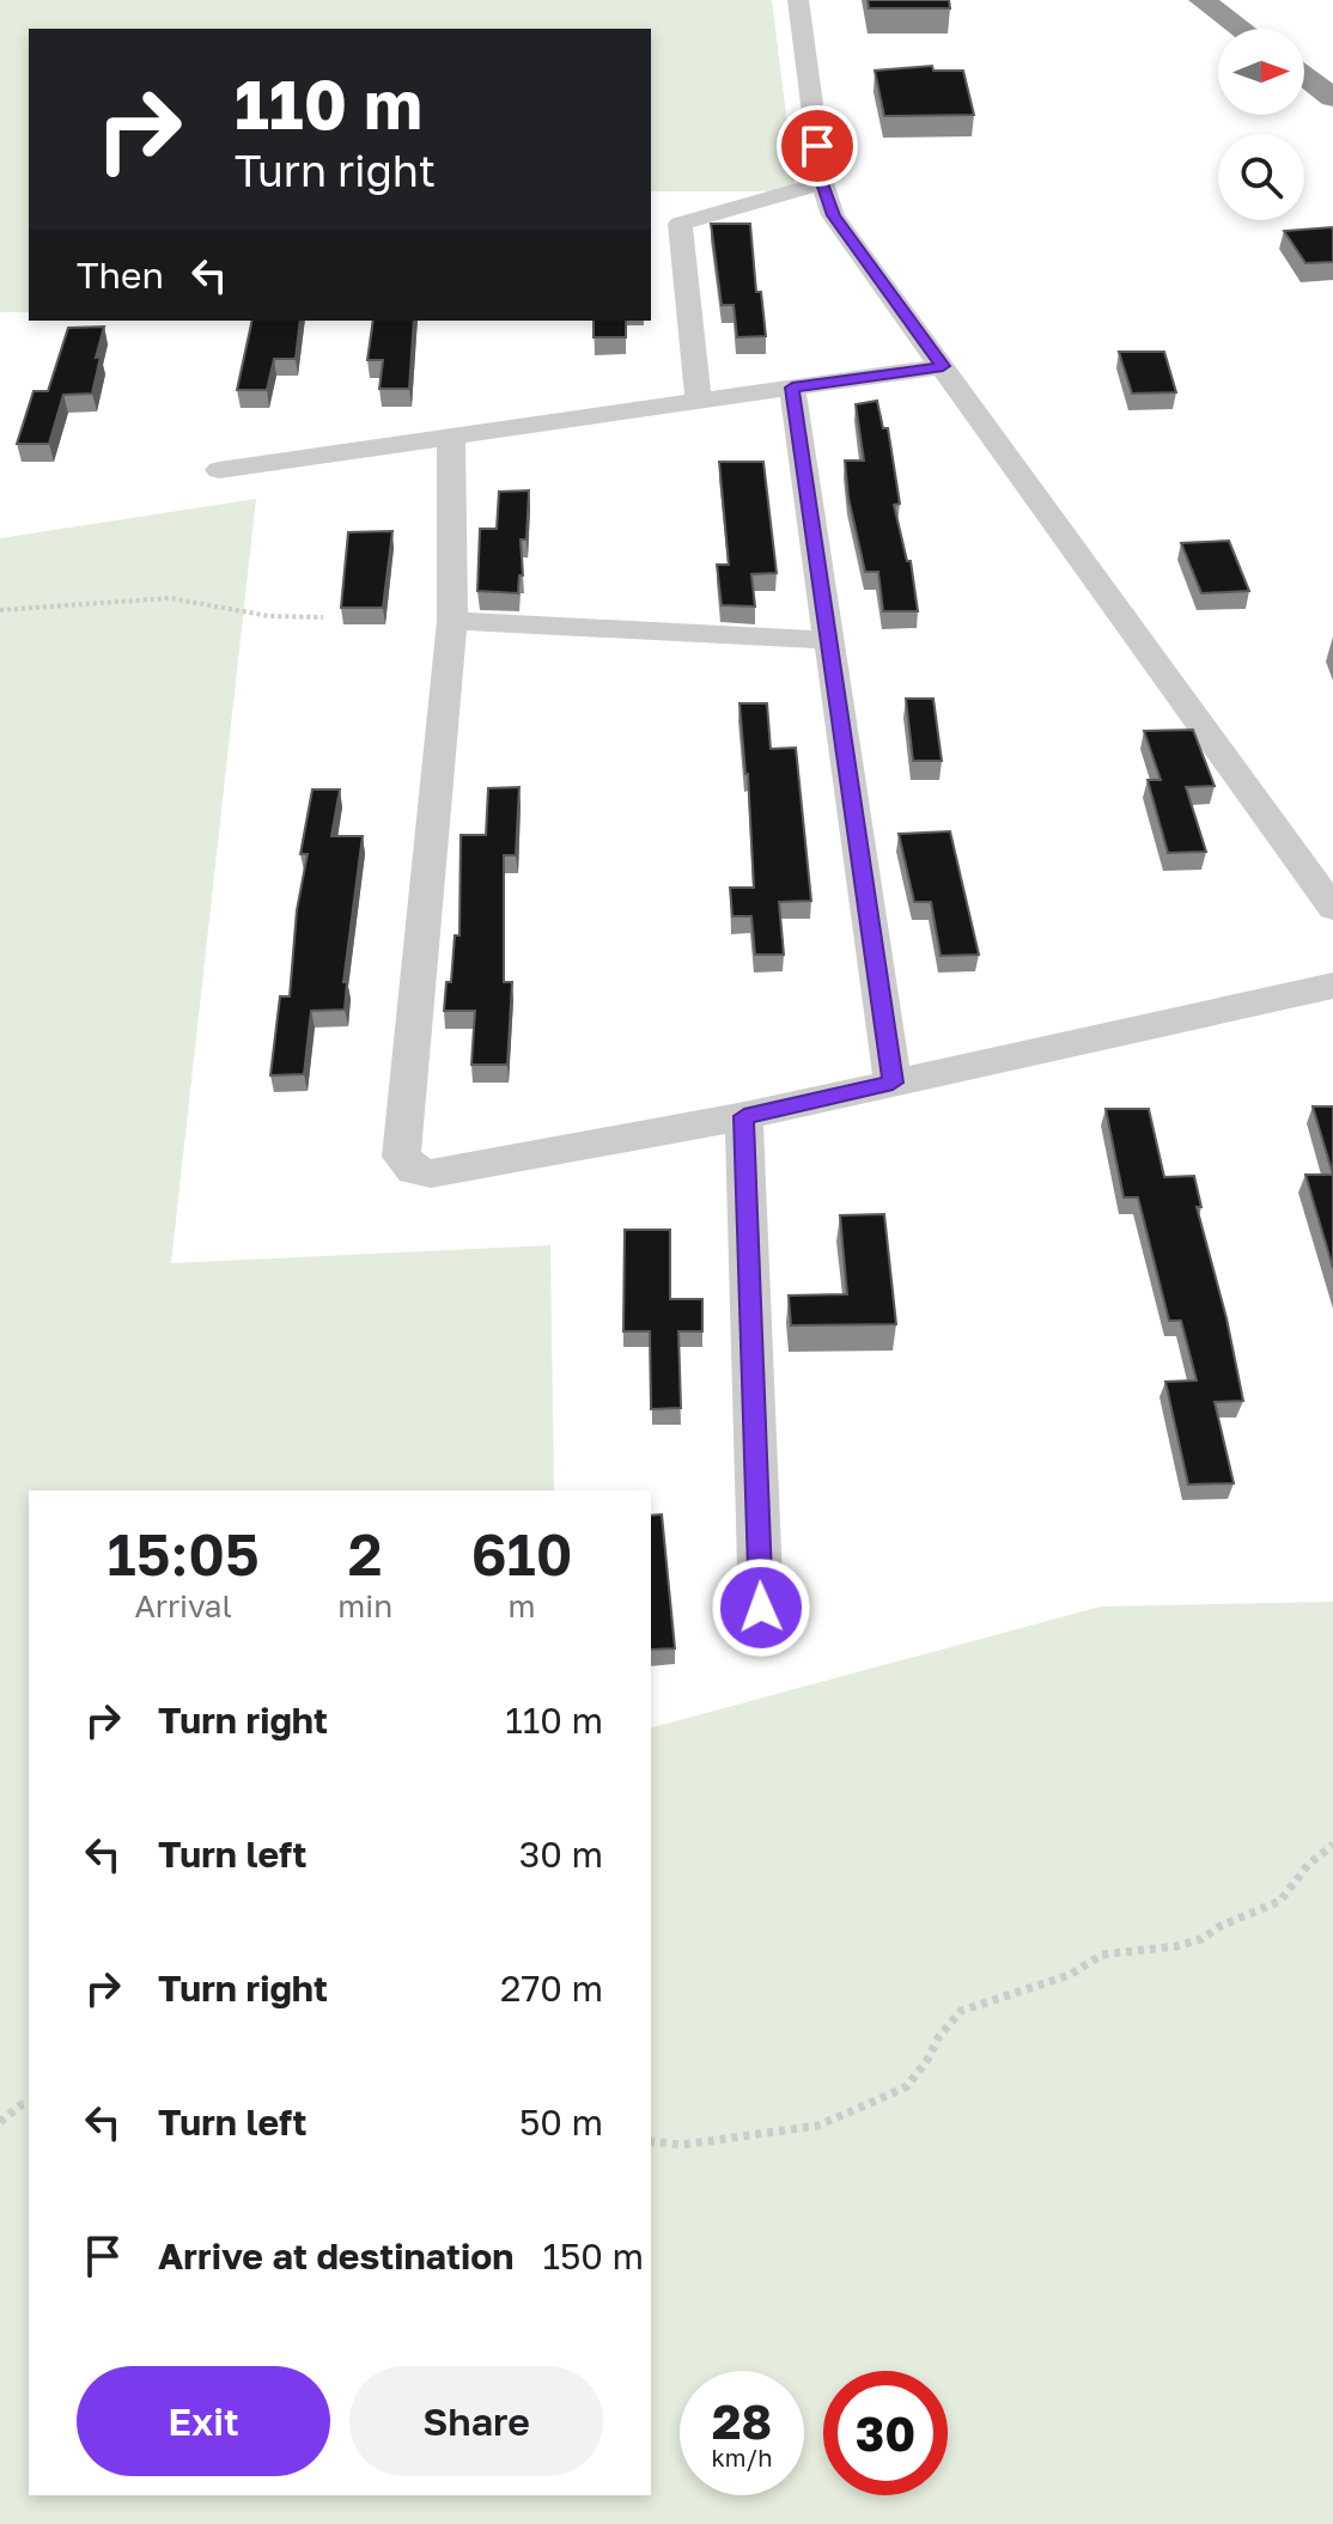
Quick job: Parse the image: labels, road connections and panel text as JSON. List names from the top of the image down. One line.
{"north":"right","page":{"turn":["110 m","Turn right"],"then":"Then","eta":["15:05","Arrival","2","min","610","m"],"list":[{"name":"Turn right","value":"110 m"},{"name":"Turn left","value":"30 m"},{"name":"Turn right","value":"270 m"},{"name":"Turn left","value":"50 m"},{"name":"Arrive at destination","value":"150 m"}],"buttons":["Exit","Share"],"speed":"28 km/h","limit":"30"}}
